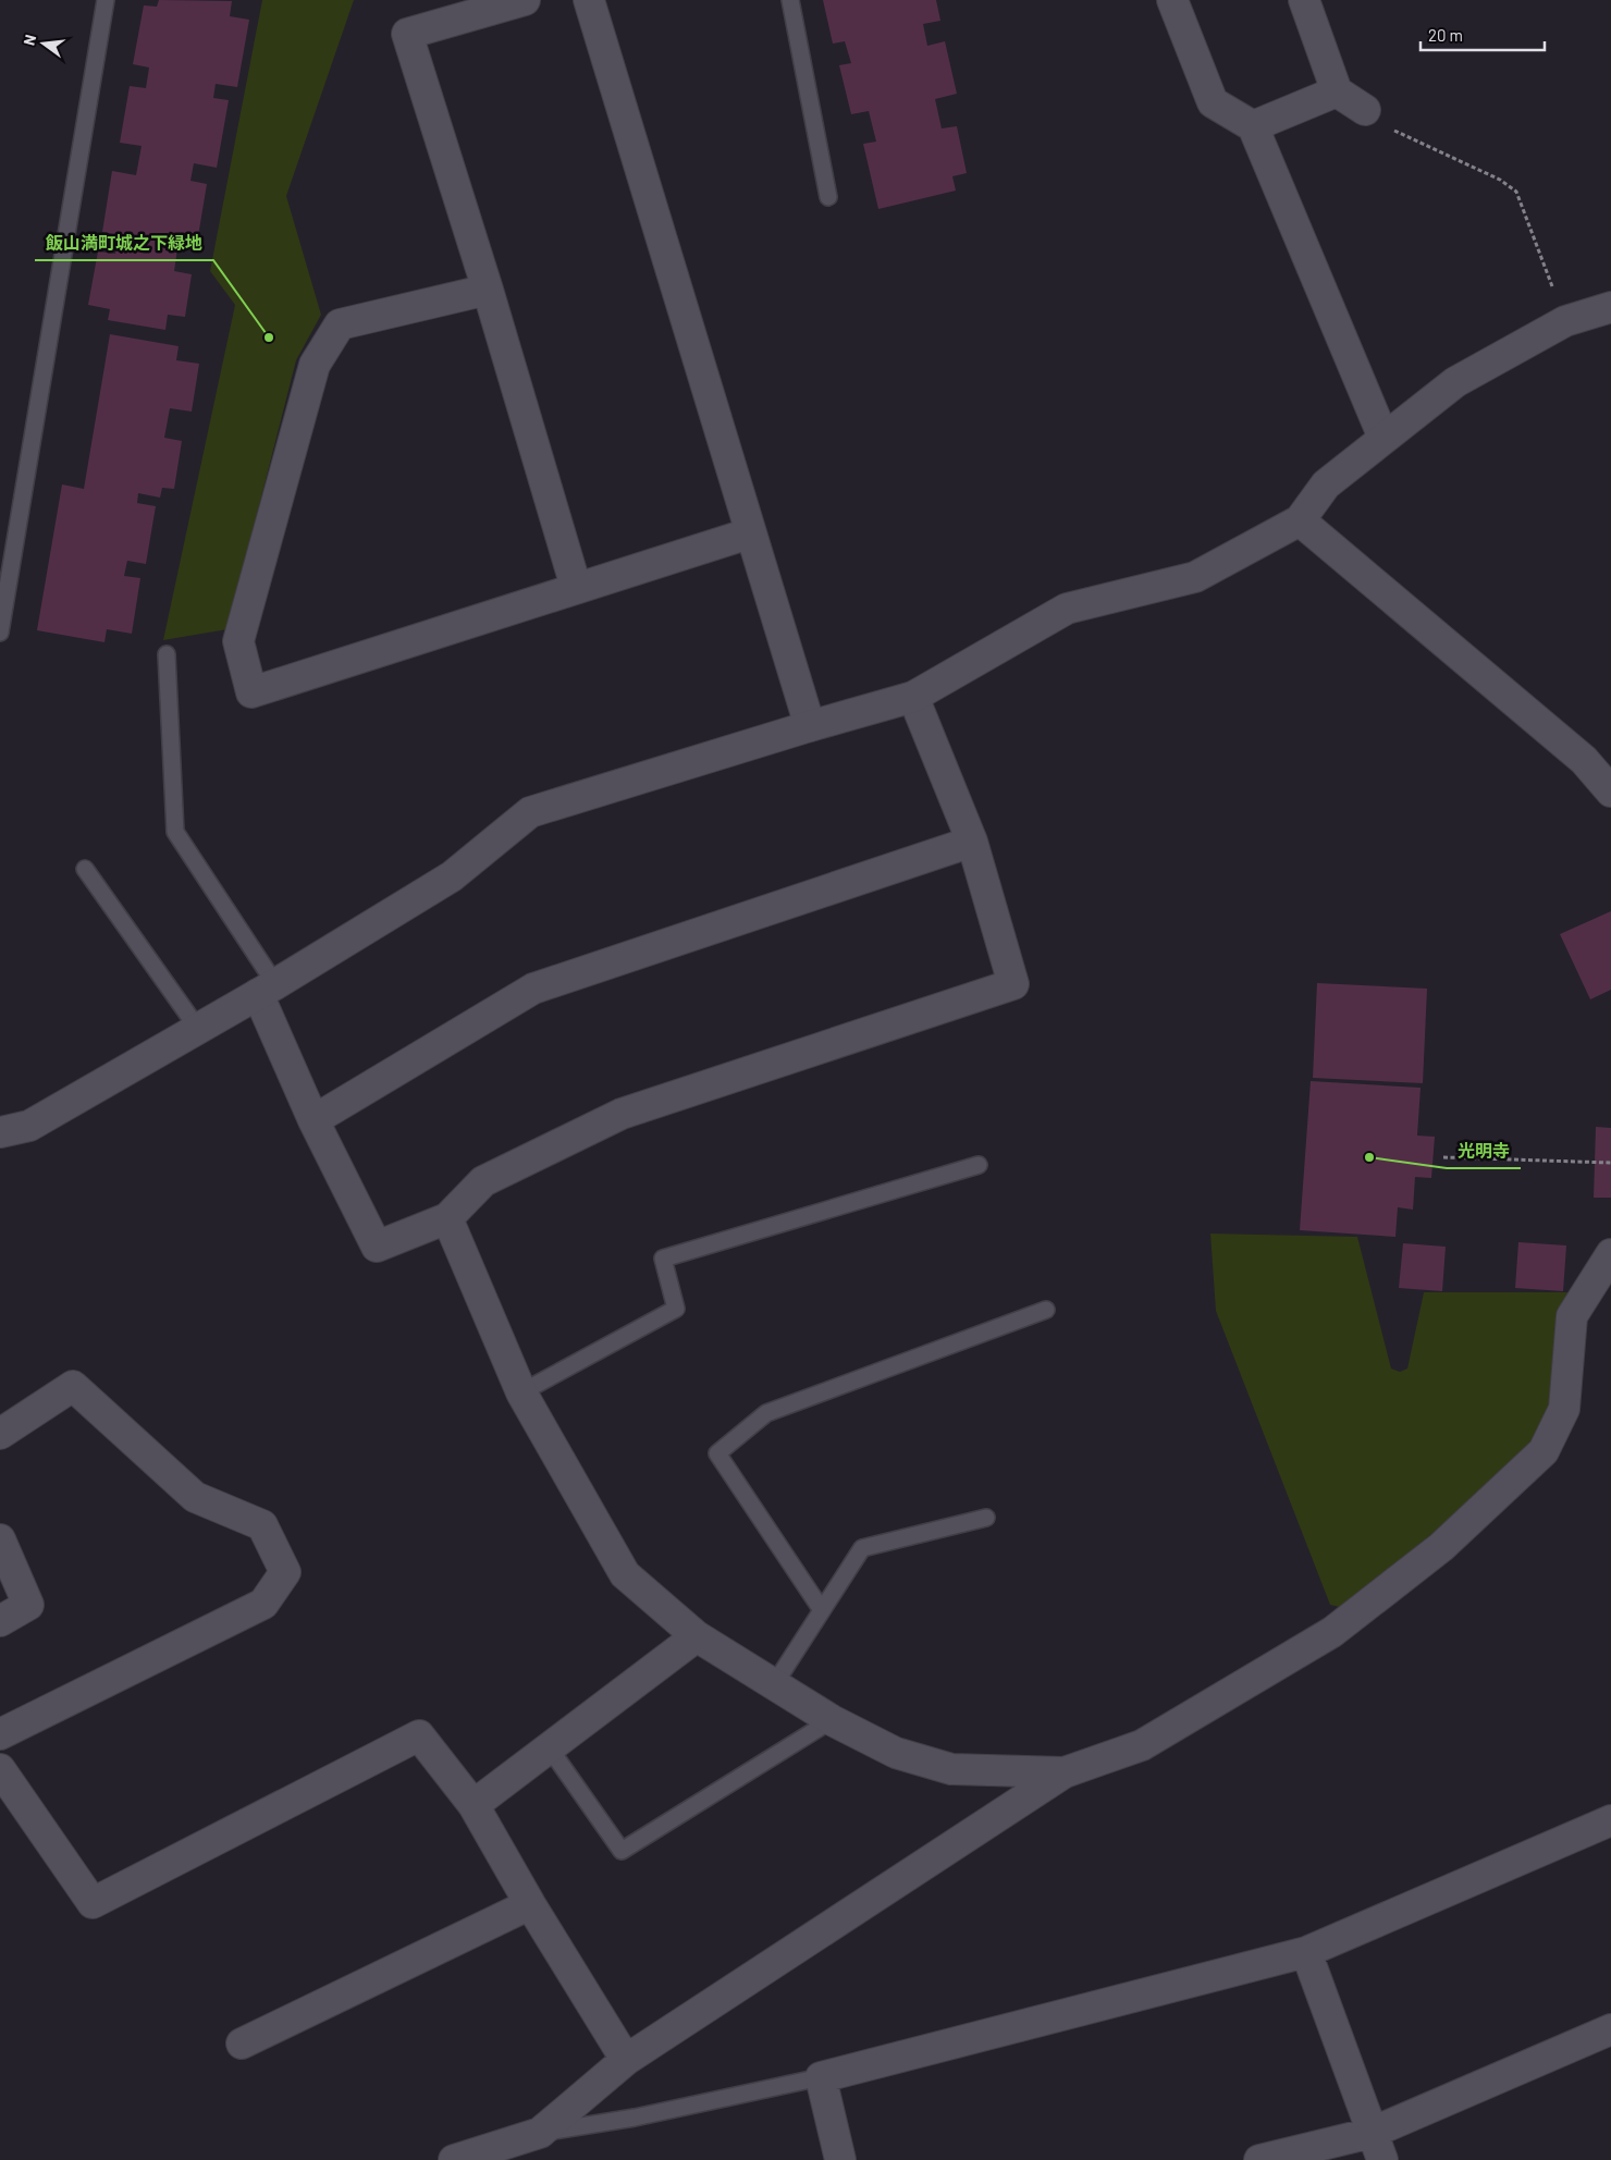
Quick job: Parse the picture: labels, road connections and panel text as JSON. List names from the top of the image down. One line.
{"places":["飯山満町城之下緑地","光明寺"],"scale_bar":"20 m","north":"left"}
